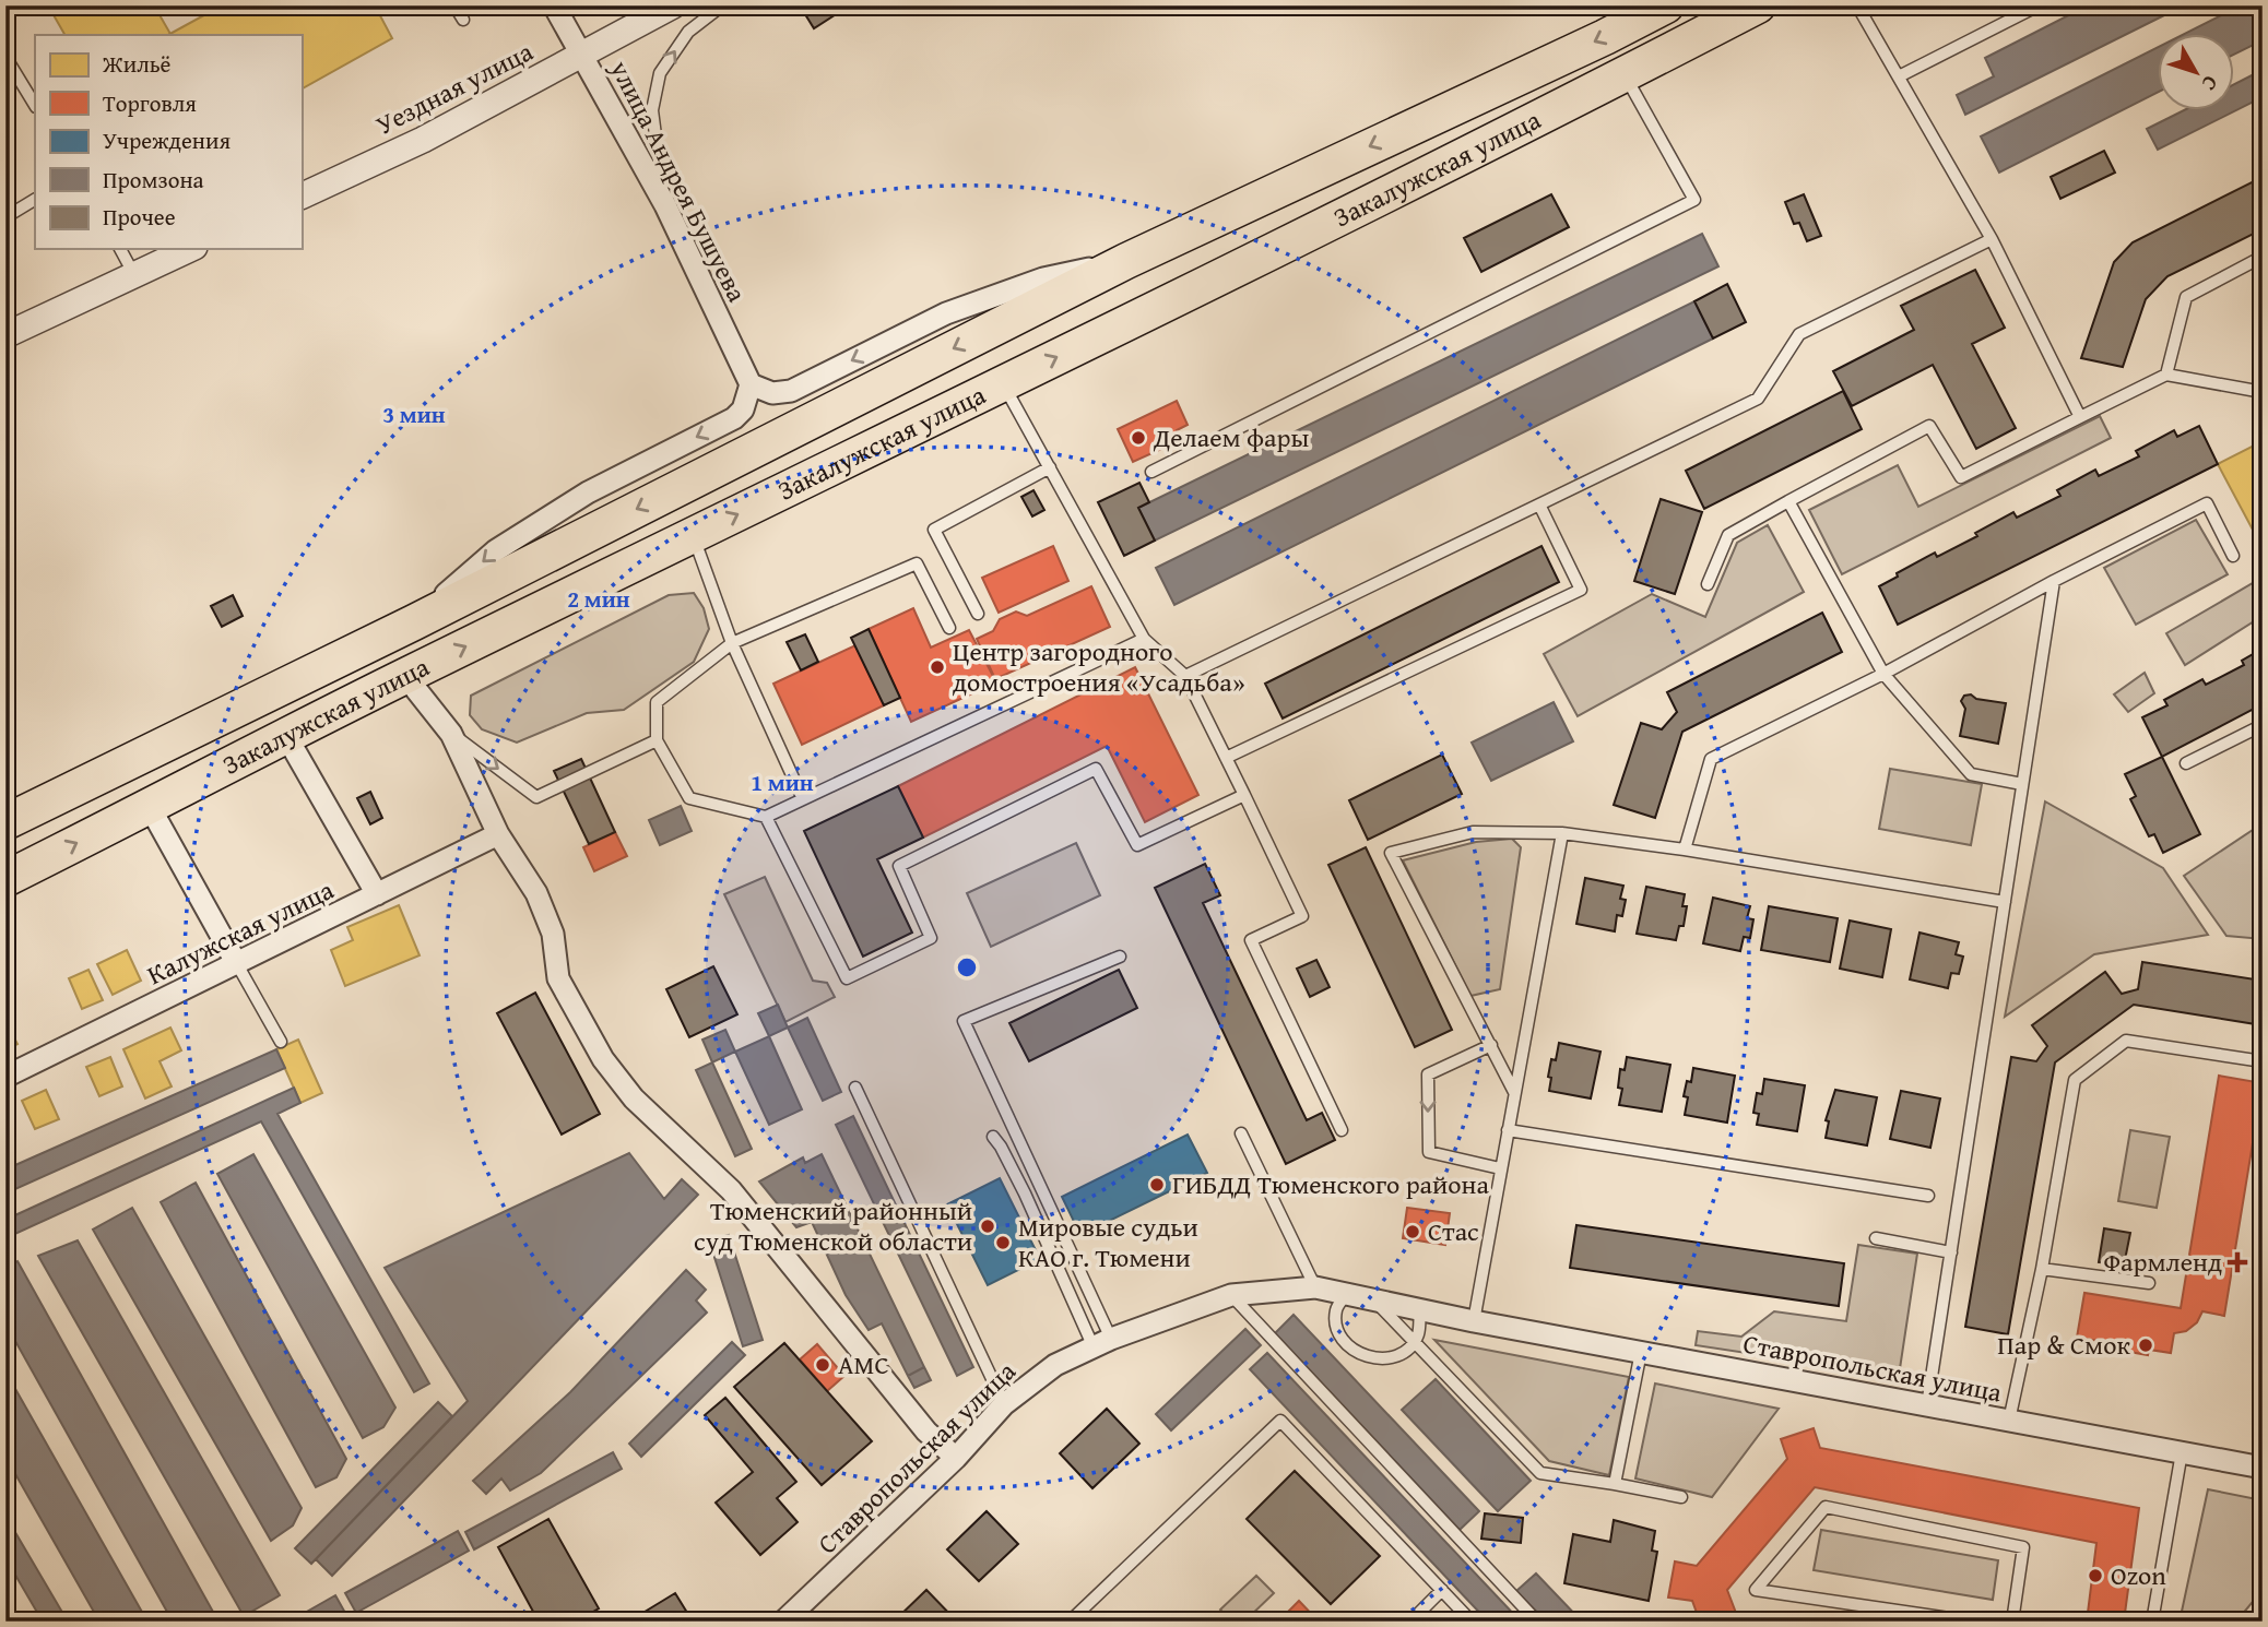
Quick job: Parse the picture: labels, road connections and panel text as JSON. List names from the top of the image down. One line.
{"streets":{"highway":["Закалужская улица"],"street":["Уездная улица","улица Андрея Бушуева","Калужская улица","Ставропольская улица"]},"crossings":[["Уездная улица","улица Андрея Бушуева"]],"places":{"other":["Делаем фары","Центр загородного домостроения «Усадьба»","ГИБДД Тюменского района","Тюменский районный суд Тюменской области","Стас","Мировые судьи КАО г. Тюмени","Пар & Смок","АМС","Ozon"],"health":["Фармленд"]},"legend":["Жильё","Торговля","Учреждения","Промзона","Прочее"],"north":"bottom right","rings":["3 мин","2 мин","1 мин"]}
